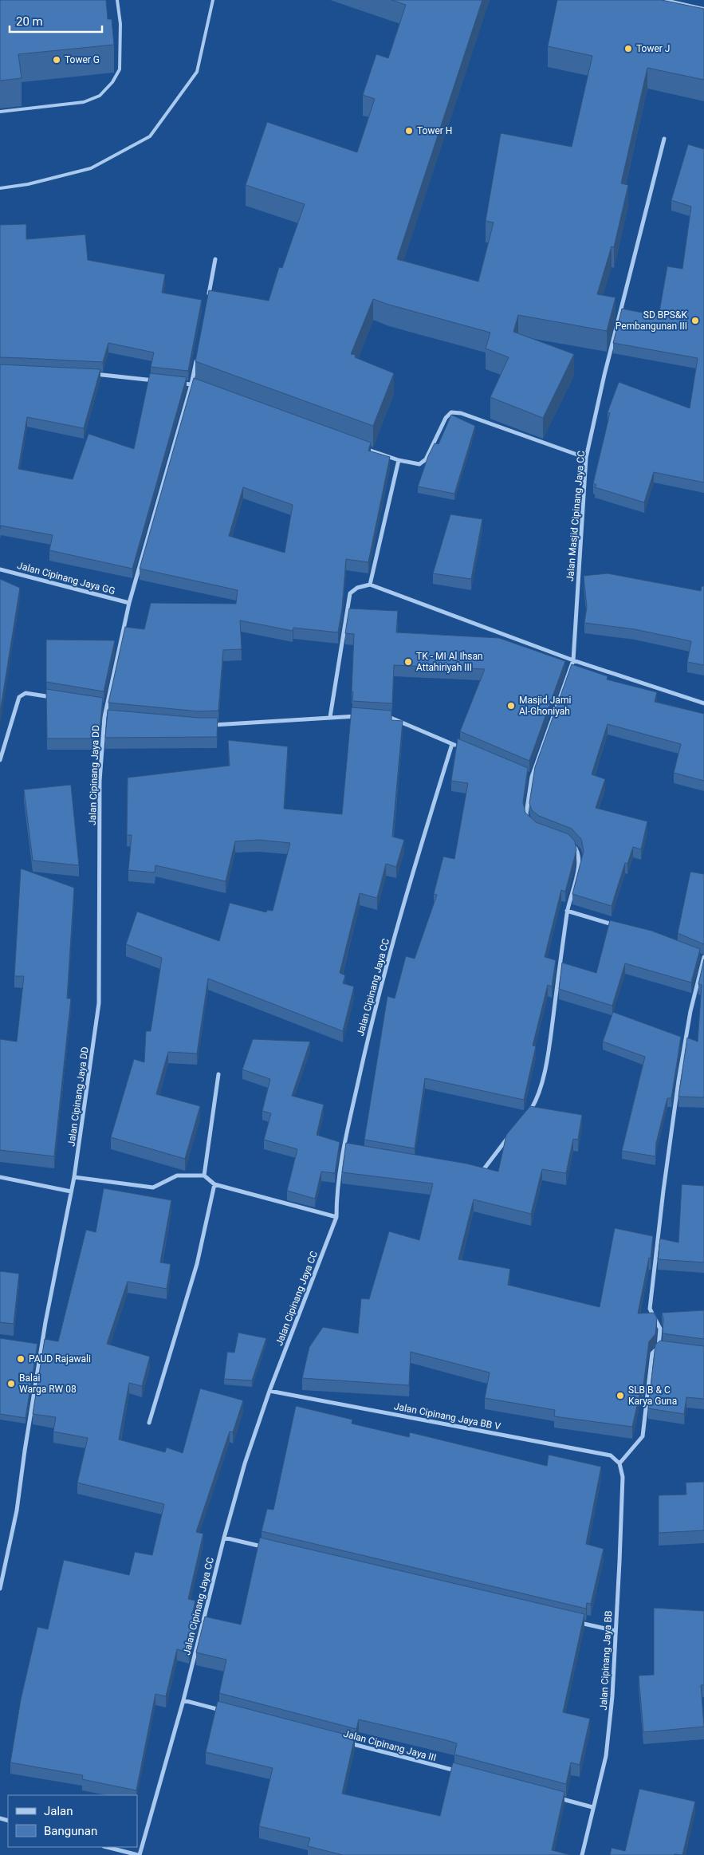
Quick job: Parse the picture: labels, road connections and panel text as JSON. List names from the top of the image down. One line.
{"streets":{"street":["Jalan Masjid Cipinang Jaya CC","Jalan Cipinang Jaya GG","Jalan Cipinang Jaya DD","Jalan Cipinang Jaya CC","Jalan Cipinang Jaya BB V","Jalan Cipinang Jaya BB","Jalan Cipinang Jaya III"]},"crossings":[["Jalan Cipinang Jaya GG","Jalan Cipinang Jaya DD"],["Jalan Cipinang Jaya CC","Jalan Cipinang Jaya BB V"],["Jalan Cipinang Jaya BB V","Jalan Cipinang Jaya BB"]],"places":["Tower J","Tower G","Tower H","SD BPS&K Pembangunan III","TK - MI Al Ihsan Attahiriyah III","Masjid Jami Al-Ghoniyah","PAUD Rajawali","Balai Warga RW 08","SLB B & C Karya Guna"],"legend":["Jalan","Bangunan"],"scale_bar":"20 m"}
